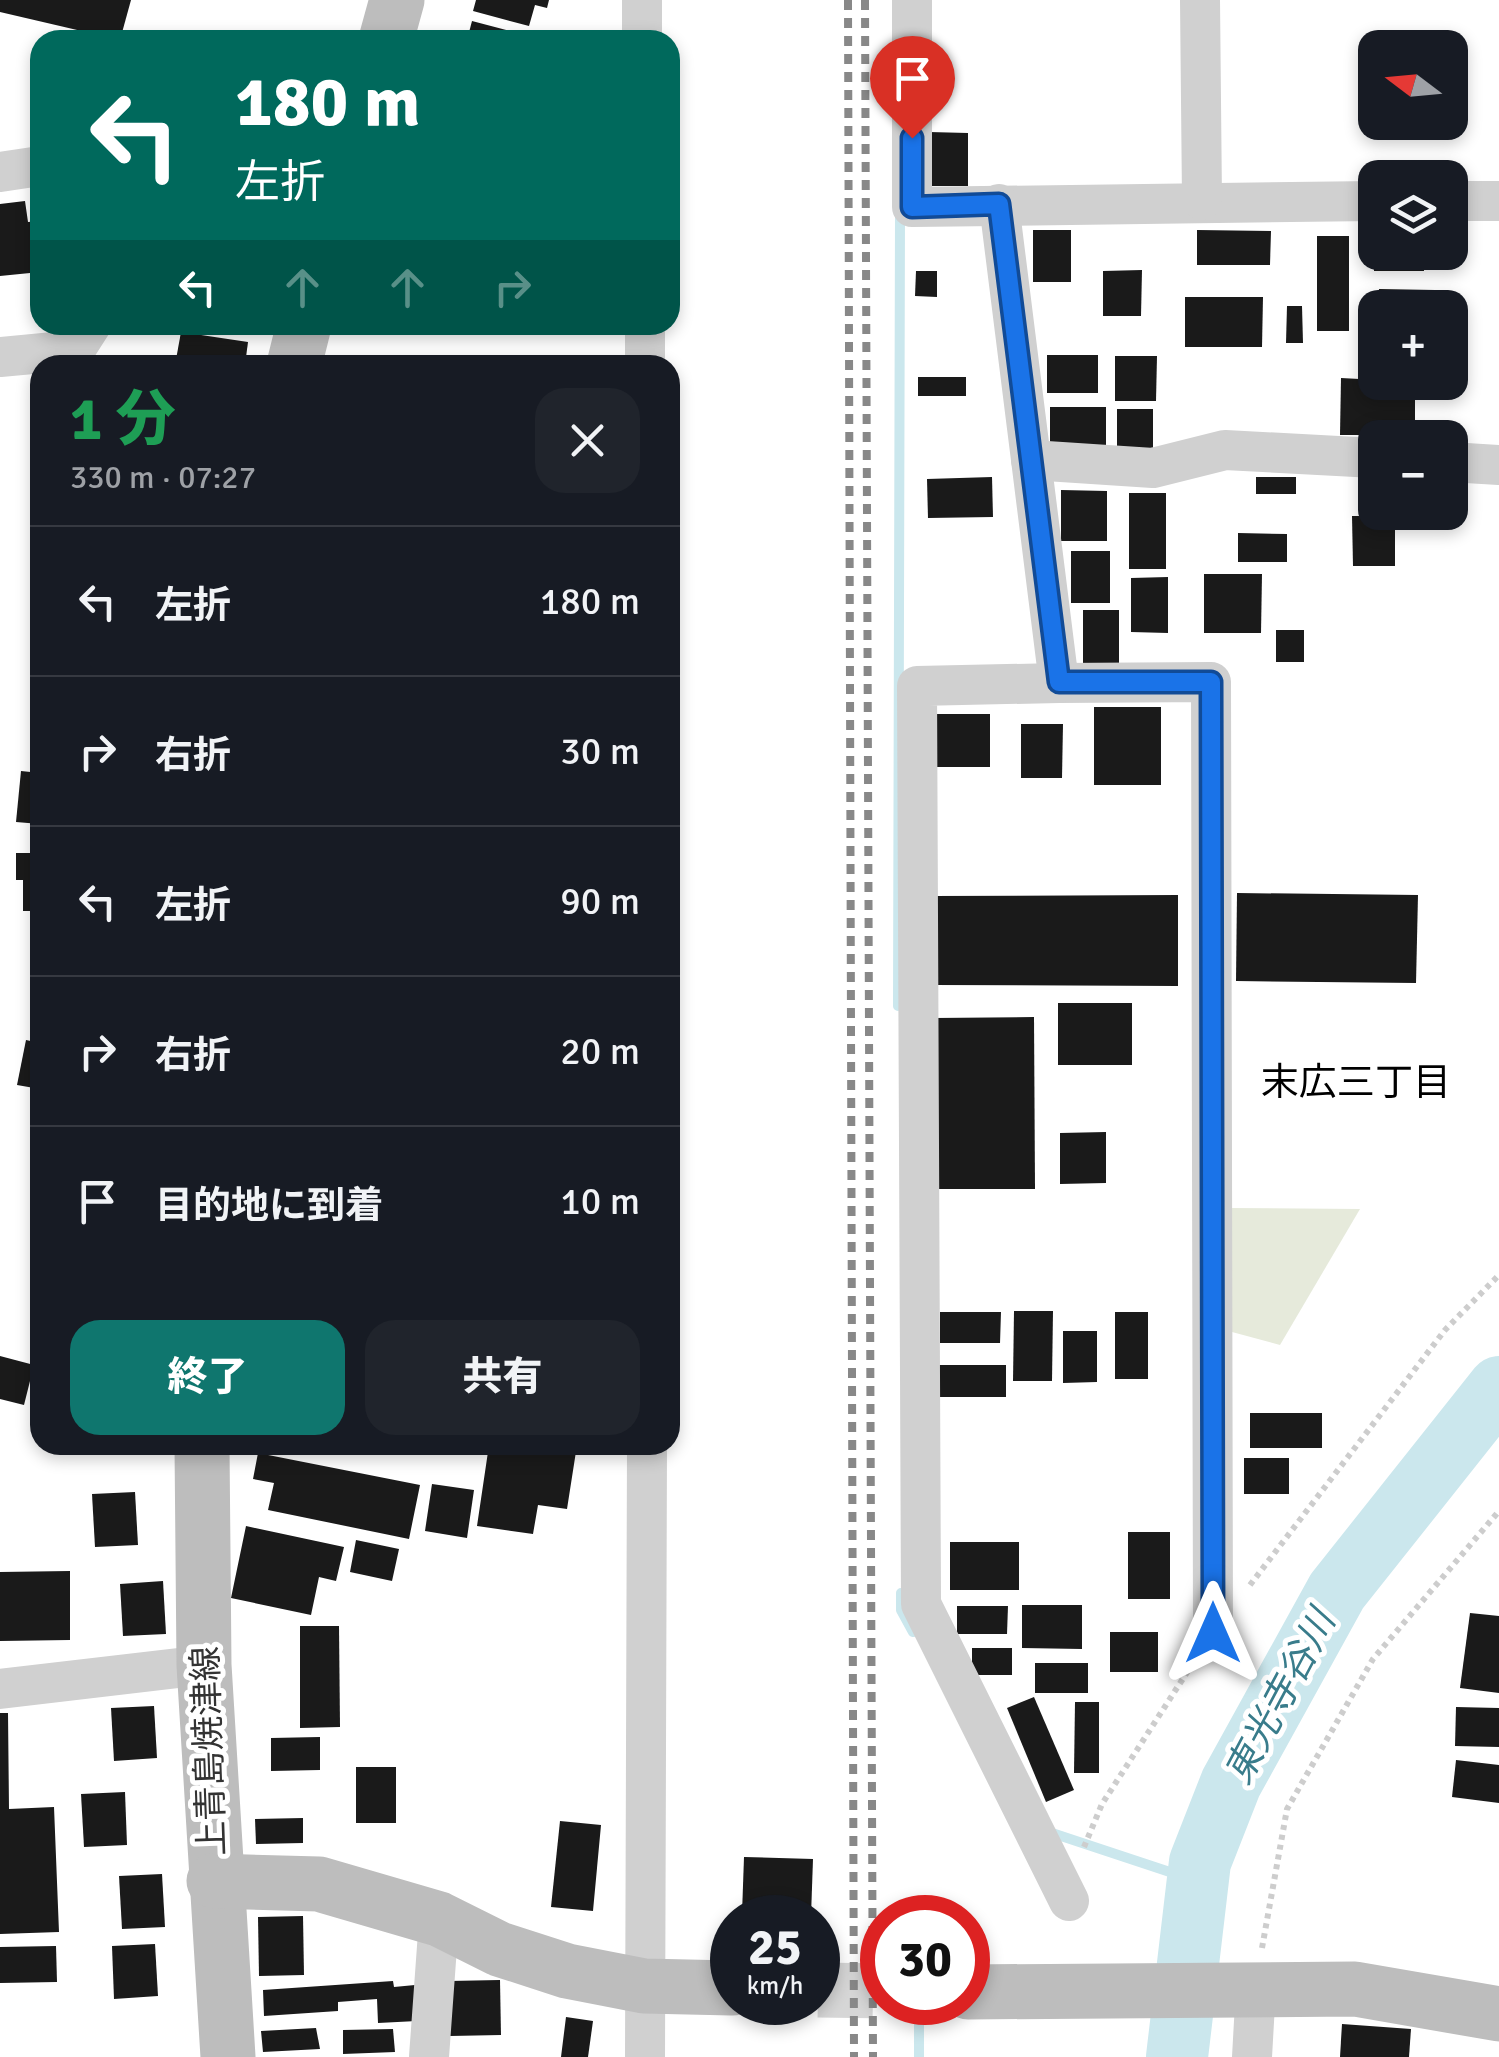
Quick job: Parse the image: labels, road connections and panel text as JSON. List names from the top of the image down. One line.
{"streets":{"street":["上青島焼津線"]},"districts":["末広三丁目"],"water":["東光寺谷川"],"north":"left","page":{"map_buttons":["+","−"],"turn":["180 m","左折"],"heading":["1 分","330 m · 07:27"],"list":[{"name":"左折","value":"180 m"},{"name":"右折","value":"30 m"},{"name":"左折","value":"90 m"},{"name":"右折","value":"20 m"},{"name":"目的地に到着","value":"10 m"}],"buttons":["終了","共有"],"speed":"25 km/h","limit":"30"}}
